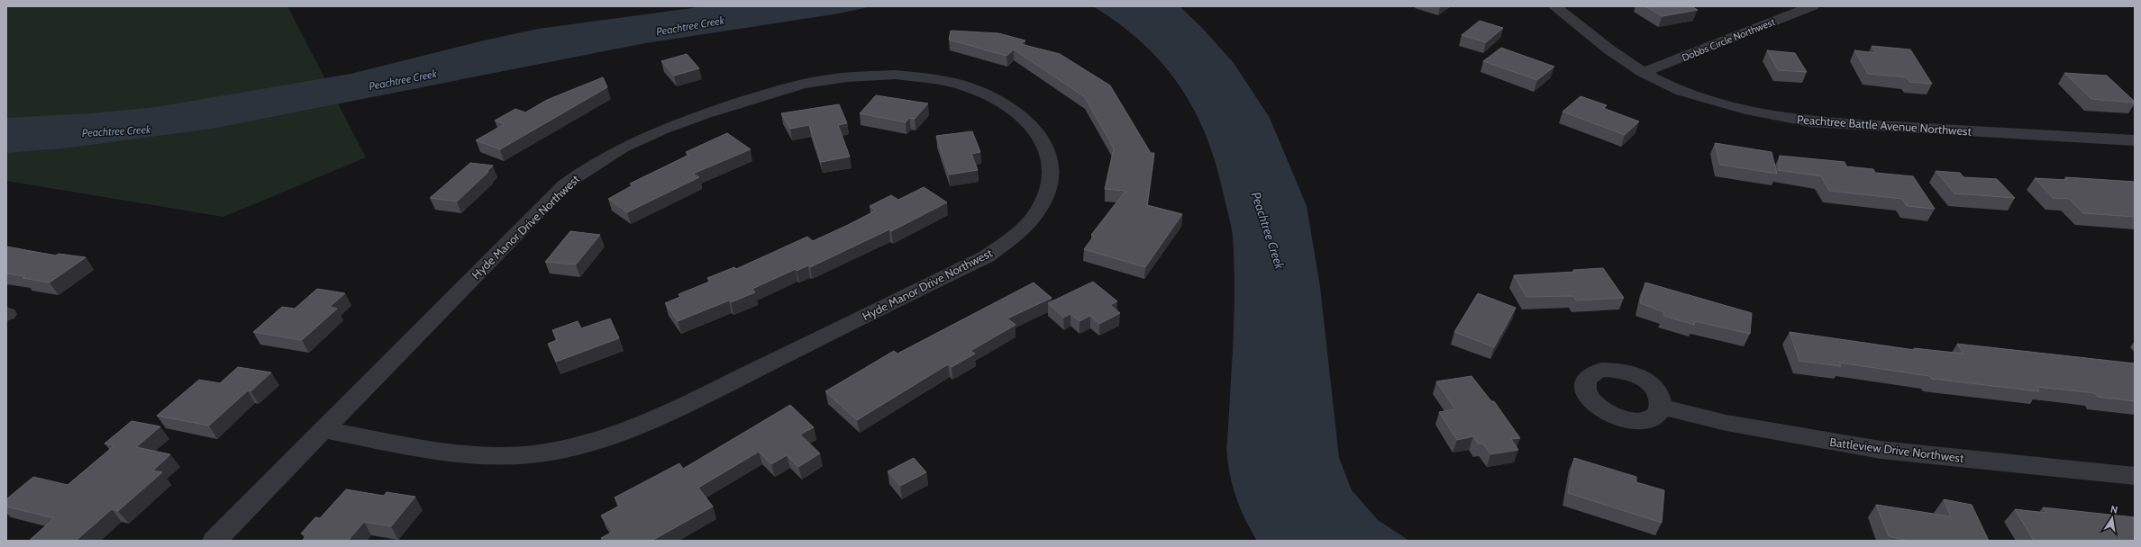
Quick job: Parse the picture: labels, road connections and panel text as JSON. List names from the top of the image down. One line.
{"streets":{"street":["Dobbs Circle Northwest","Peachtree Battle Avenue Northwest","Hyde Manor Drive Northwest","Battleview Drive Northwest"]},"crossings":[["Dobbs Circle Northwest","Peachtree Battle Avenue Northwest"]],"water":["Peachtree Creek"],"north":"top"}
